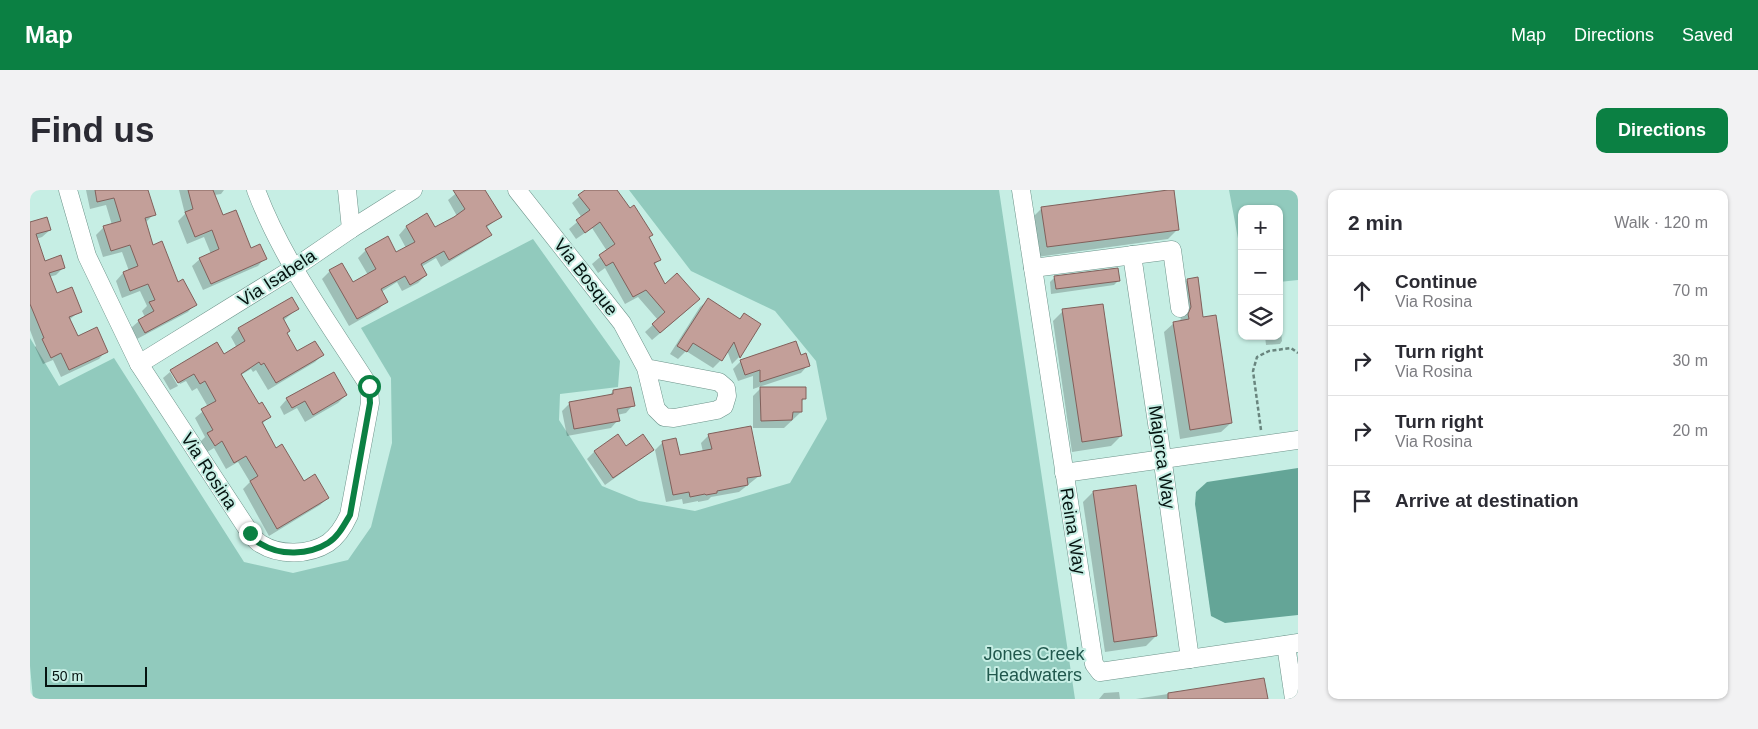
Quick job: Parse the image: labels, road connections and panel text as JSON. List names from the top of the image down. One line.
{"streets":{"street":["Via Bosque","Via Isabela","Majorca Way","Via Rosina","Reina Way"]},"crossings":[["Via Isabela","Via Rosina"],["Majorca Way","Reina Way"]],"parks":["Jones Creek Headwaters"],"scale_bar":"50 m","page":{"header":"Map","nav":["Map","Directions","Saved"],"buttons":"Directions","title":"Find us","heading":["2 min","Walk · 120 m"],"map_buttons":["+","−"],"list":[["Continue","Via Rosina","70 m"],["Turn right","Via Rosina","30 m"],["Turn right","Via Rosina","20 m"],"Arrive at destination"],"scale":"50 m"}}
